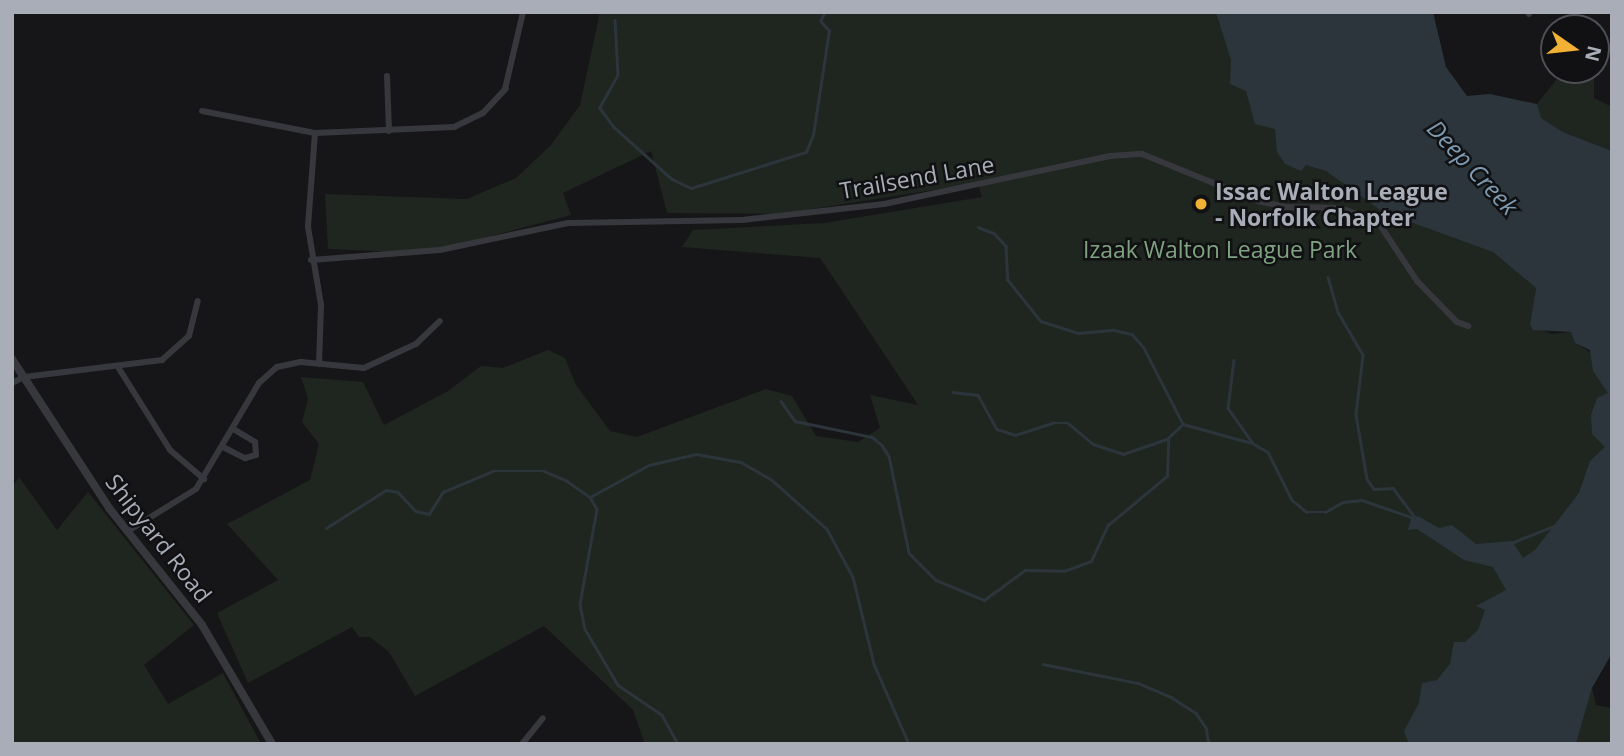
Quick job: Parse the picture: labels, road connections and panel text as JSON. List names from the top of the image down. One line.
{"streets":{"street":["Trailsend Lane","Shipyard Road"]},"water":["Deep Creek"],"parks":["Izaak Walton League Park"],"places":["Issac Walton League - Norfolk Chapter"],"north":"right"}
